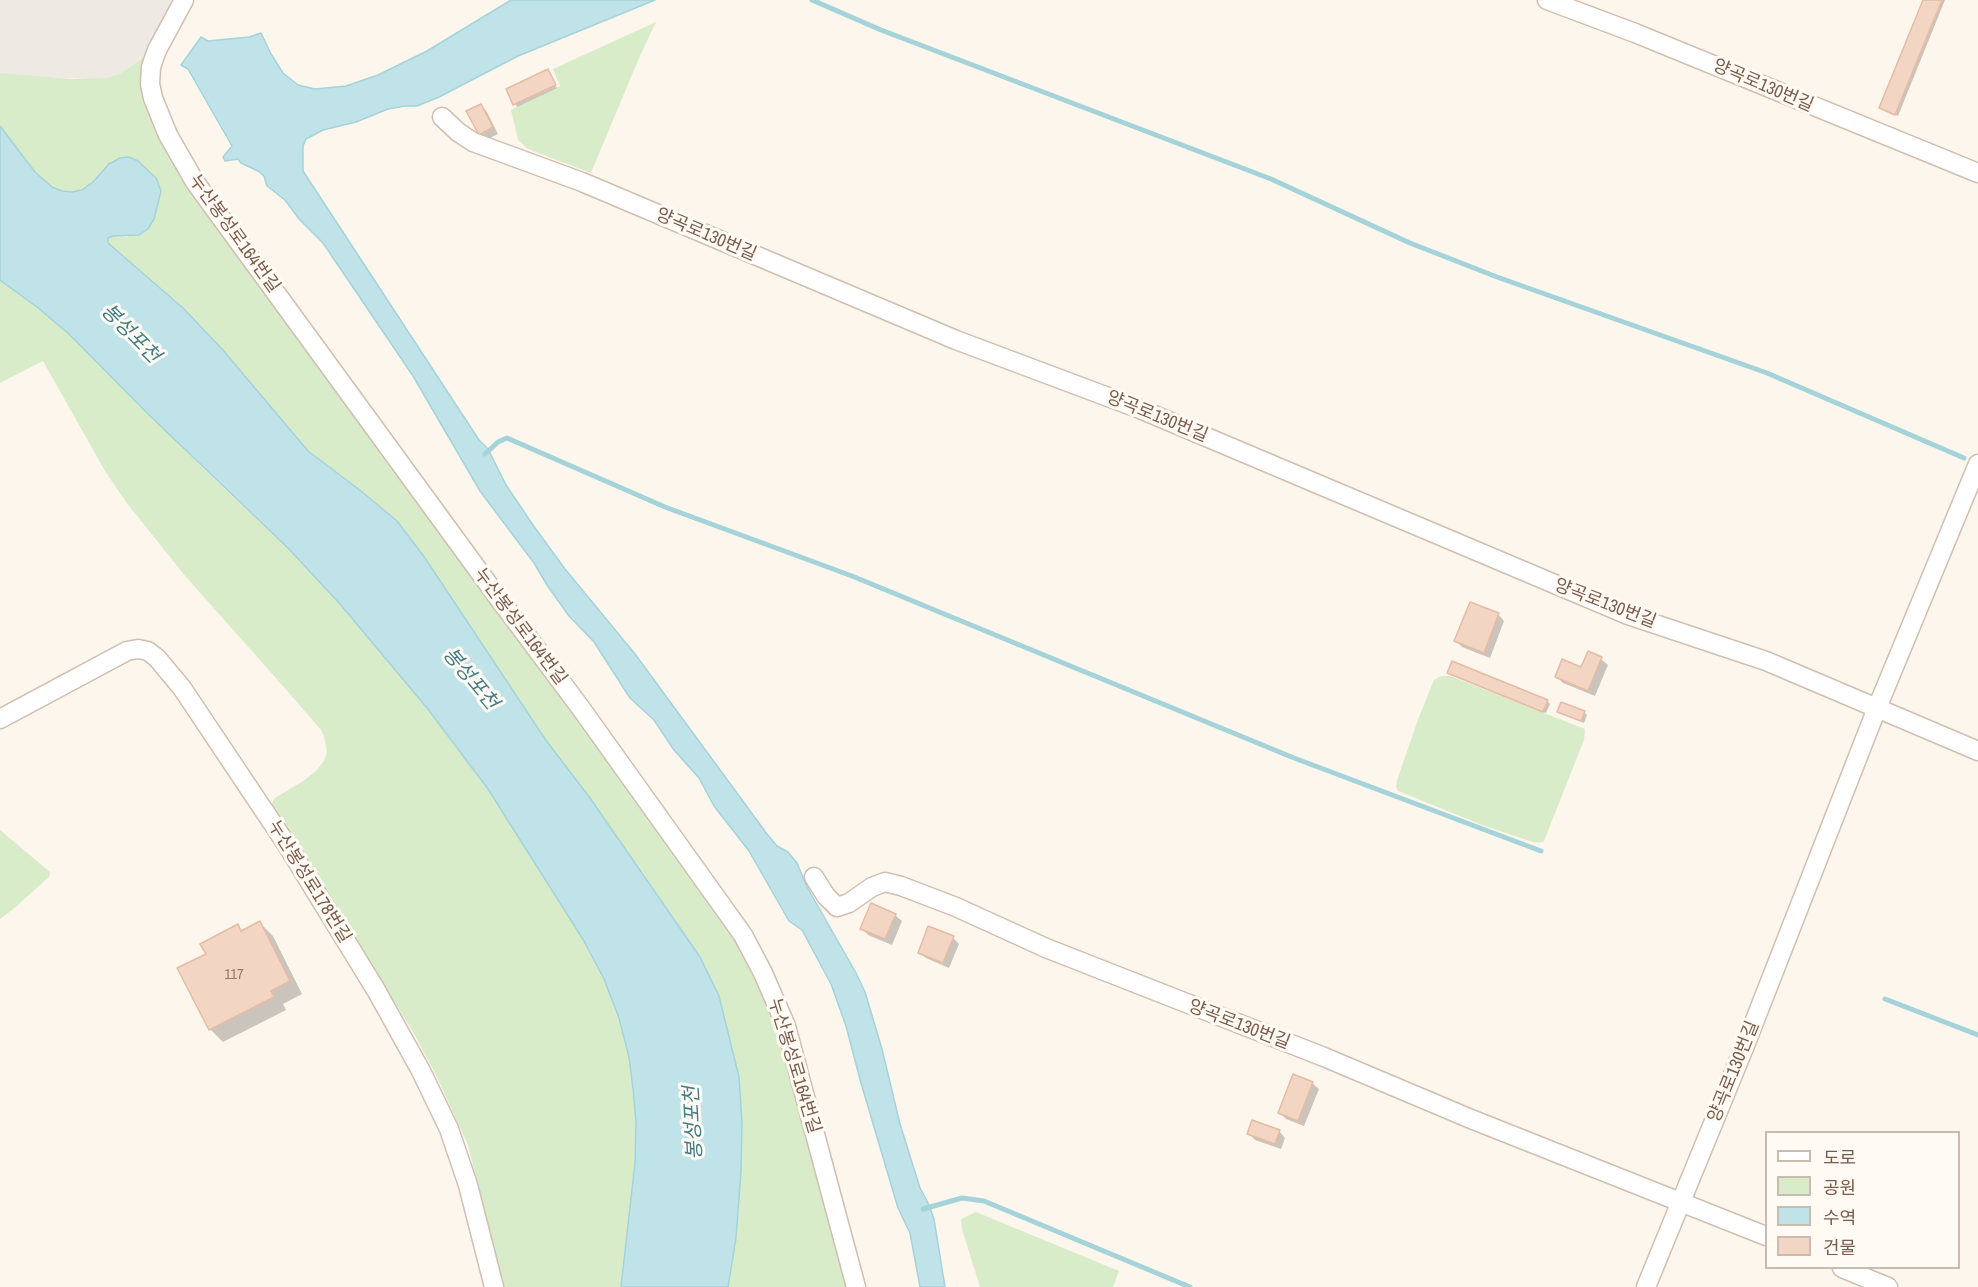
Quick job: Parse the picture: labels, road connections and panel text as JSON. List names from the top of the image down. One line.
{"streets":{"lane":["양곡로130번길","누산봉성로164번길","누산봉성로178번길"]},"water":["봉성포천"],"house_numbers":["117"],"legend":["도로","공원","수역","건물"]}
